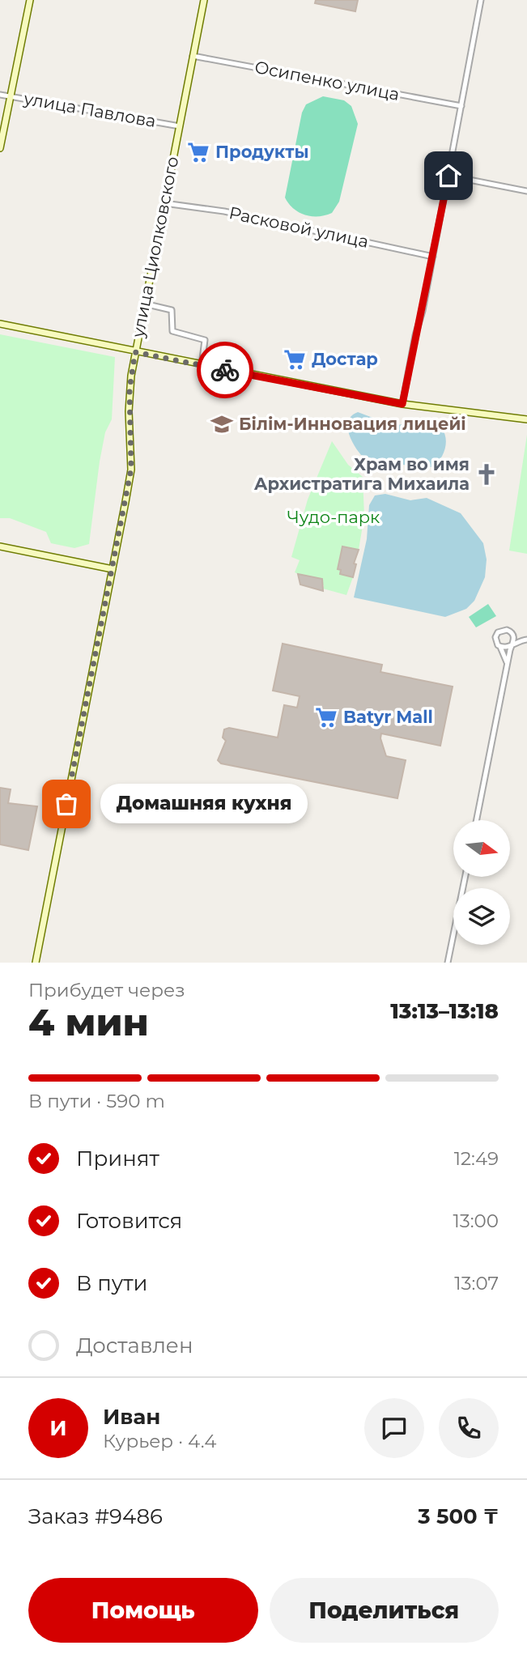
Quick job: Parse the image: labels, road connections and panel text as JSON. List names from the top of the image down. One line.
{"streets":{"street":["Осипенко улица","улица Павлова","Расковой улица","улица Циолковского"]},"crossings":[["Осипенко улица","улица Циолковского"],["улица Павлова","улица Циолковского"],["Расковой улица","улица Циолковского"]],"parks":["Чудо-парк"],"places":{"supermarket":["Продукты","Достар","Batyr Mall"],"school or university":["Білім-Инновация лицейі"],"church":["Храм во имя Архистратига Михаила"],"other":["Домашняя кухня"]},"north":"right","page":{"bubble":"Домашняя кухня","heading":["4 мин","Прибудет через","13:13–13:18"],"panel":["Иван","Курьер · 4.4","Заказ #9486","3 500 ₸"],"bar":"В пути · 590 m","list":[["Принят","12:49"],["Готовится","13:00"],["В пути","13:07"],"Доставлен"],"round":"И","buttons":["Помощь","Поделиться"]}}
